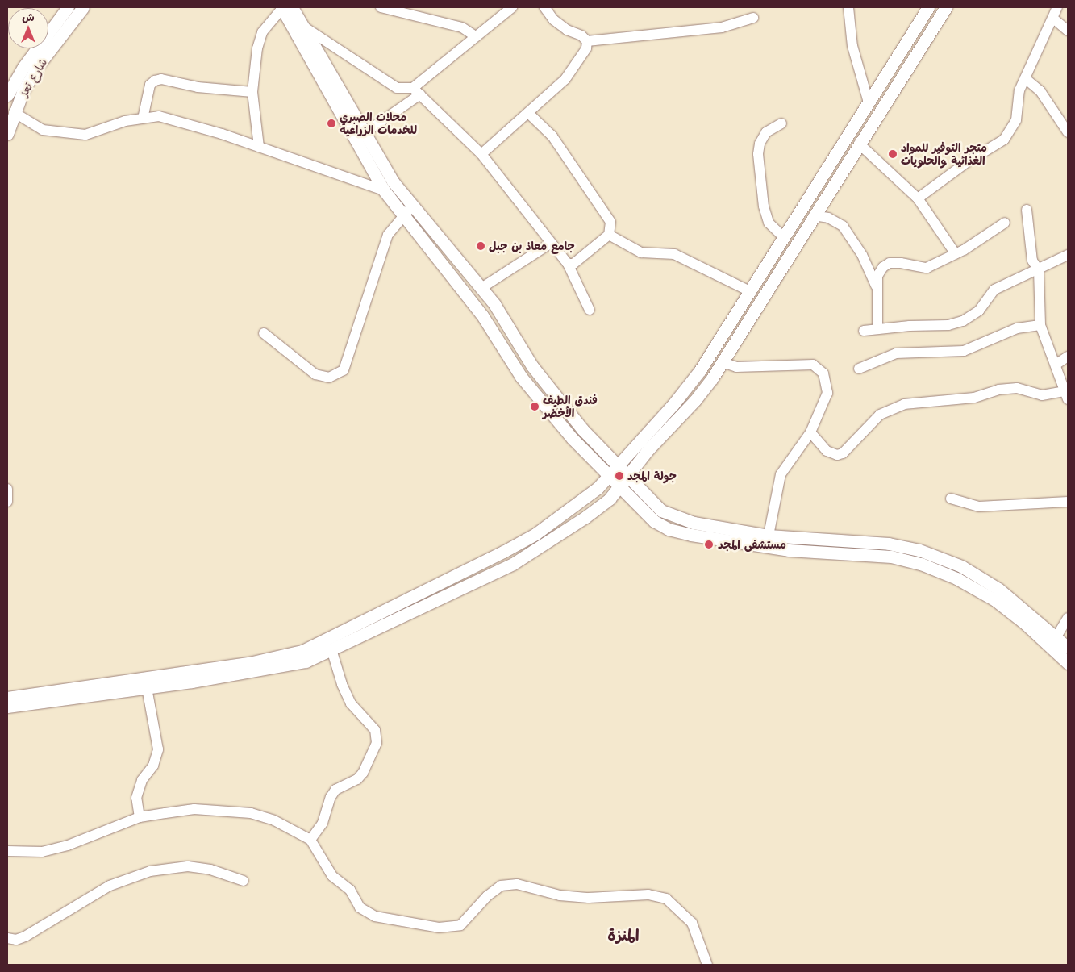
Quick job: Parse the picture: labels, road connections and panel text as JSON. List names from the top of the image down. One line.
{"streets":{"main road":["شارع تعز"]},"districts":["المنزة"],"places":["محلات الصبري للخدمات الزراعيه","متجر التوفير للمواد الغذائية والحلويات","جامع معاذ بن جبل","فندق الطيف الأخضر","جولة المجد","مستشفى المجد"],"north":"top"}
